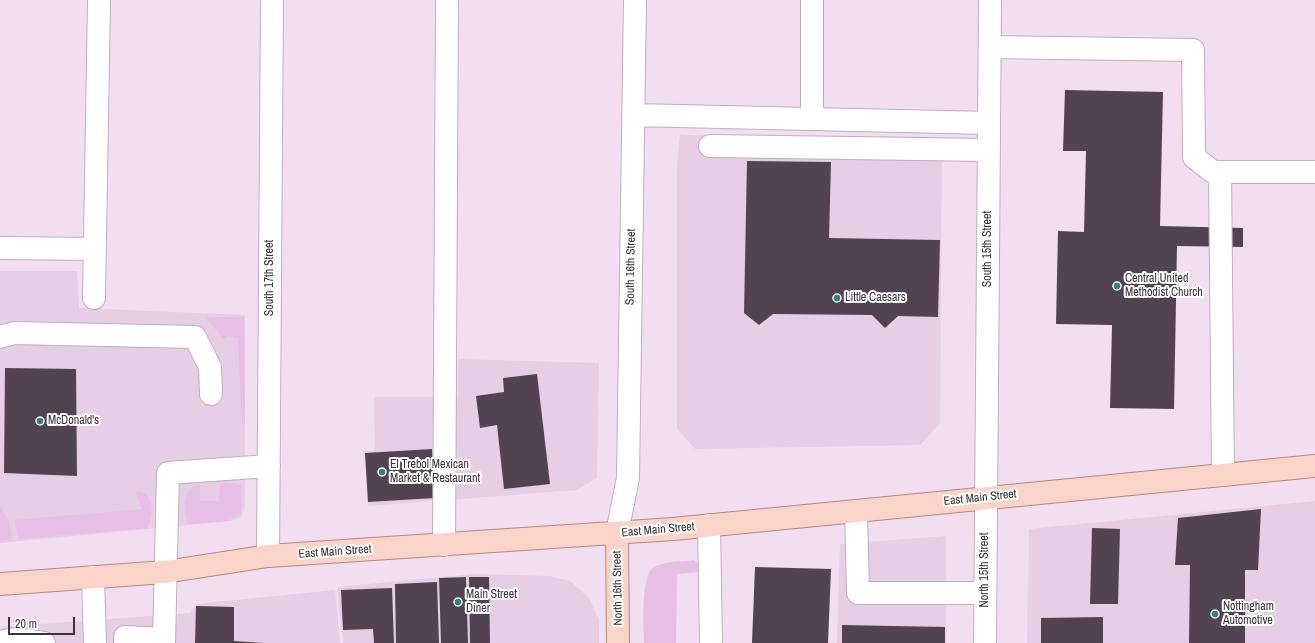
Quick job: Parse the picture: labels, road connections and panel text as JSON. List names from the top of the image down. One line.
{"streets":{"main road":["East Main Street","North 16th Street"],"street":["South 15th Street","South 16th Street","South 17th Street","North 15th Street"]},"crossings":[["South 15th Street","East Main Street"],["South 15th Street","North 15th Street"],["South 16th Street","East Main Street"],["South 16th Street","North 16th Street"],["South 17th Street","East Main Street"],["East Main Street","North 15th Street"],["East Main Street","North 16th Street"]],"places":["Central United Methodist Church","Little Caesars","McDonald's","El Trebol Mexican Market & Restaurant","Main Street Diner","Nottingham Automotive"],"scale_bar":"20 m"}
